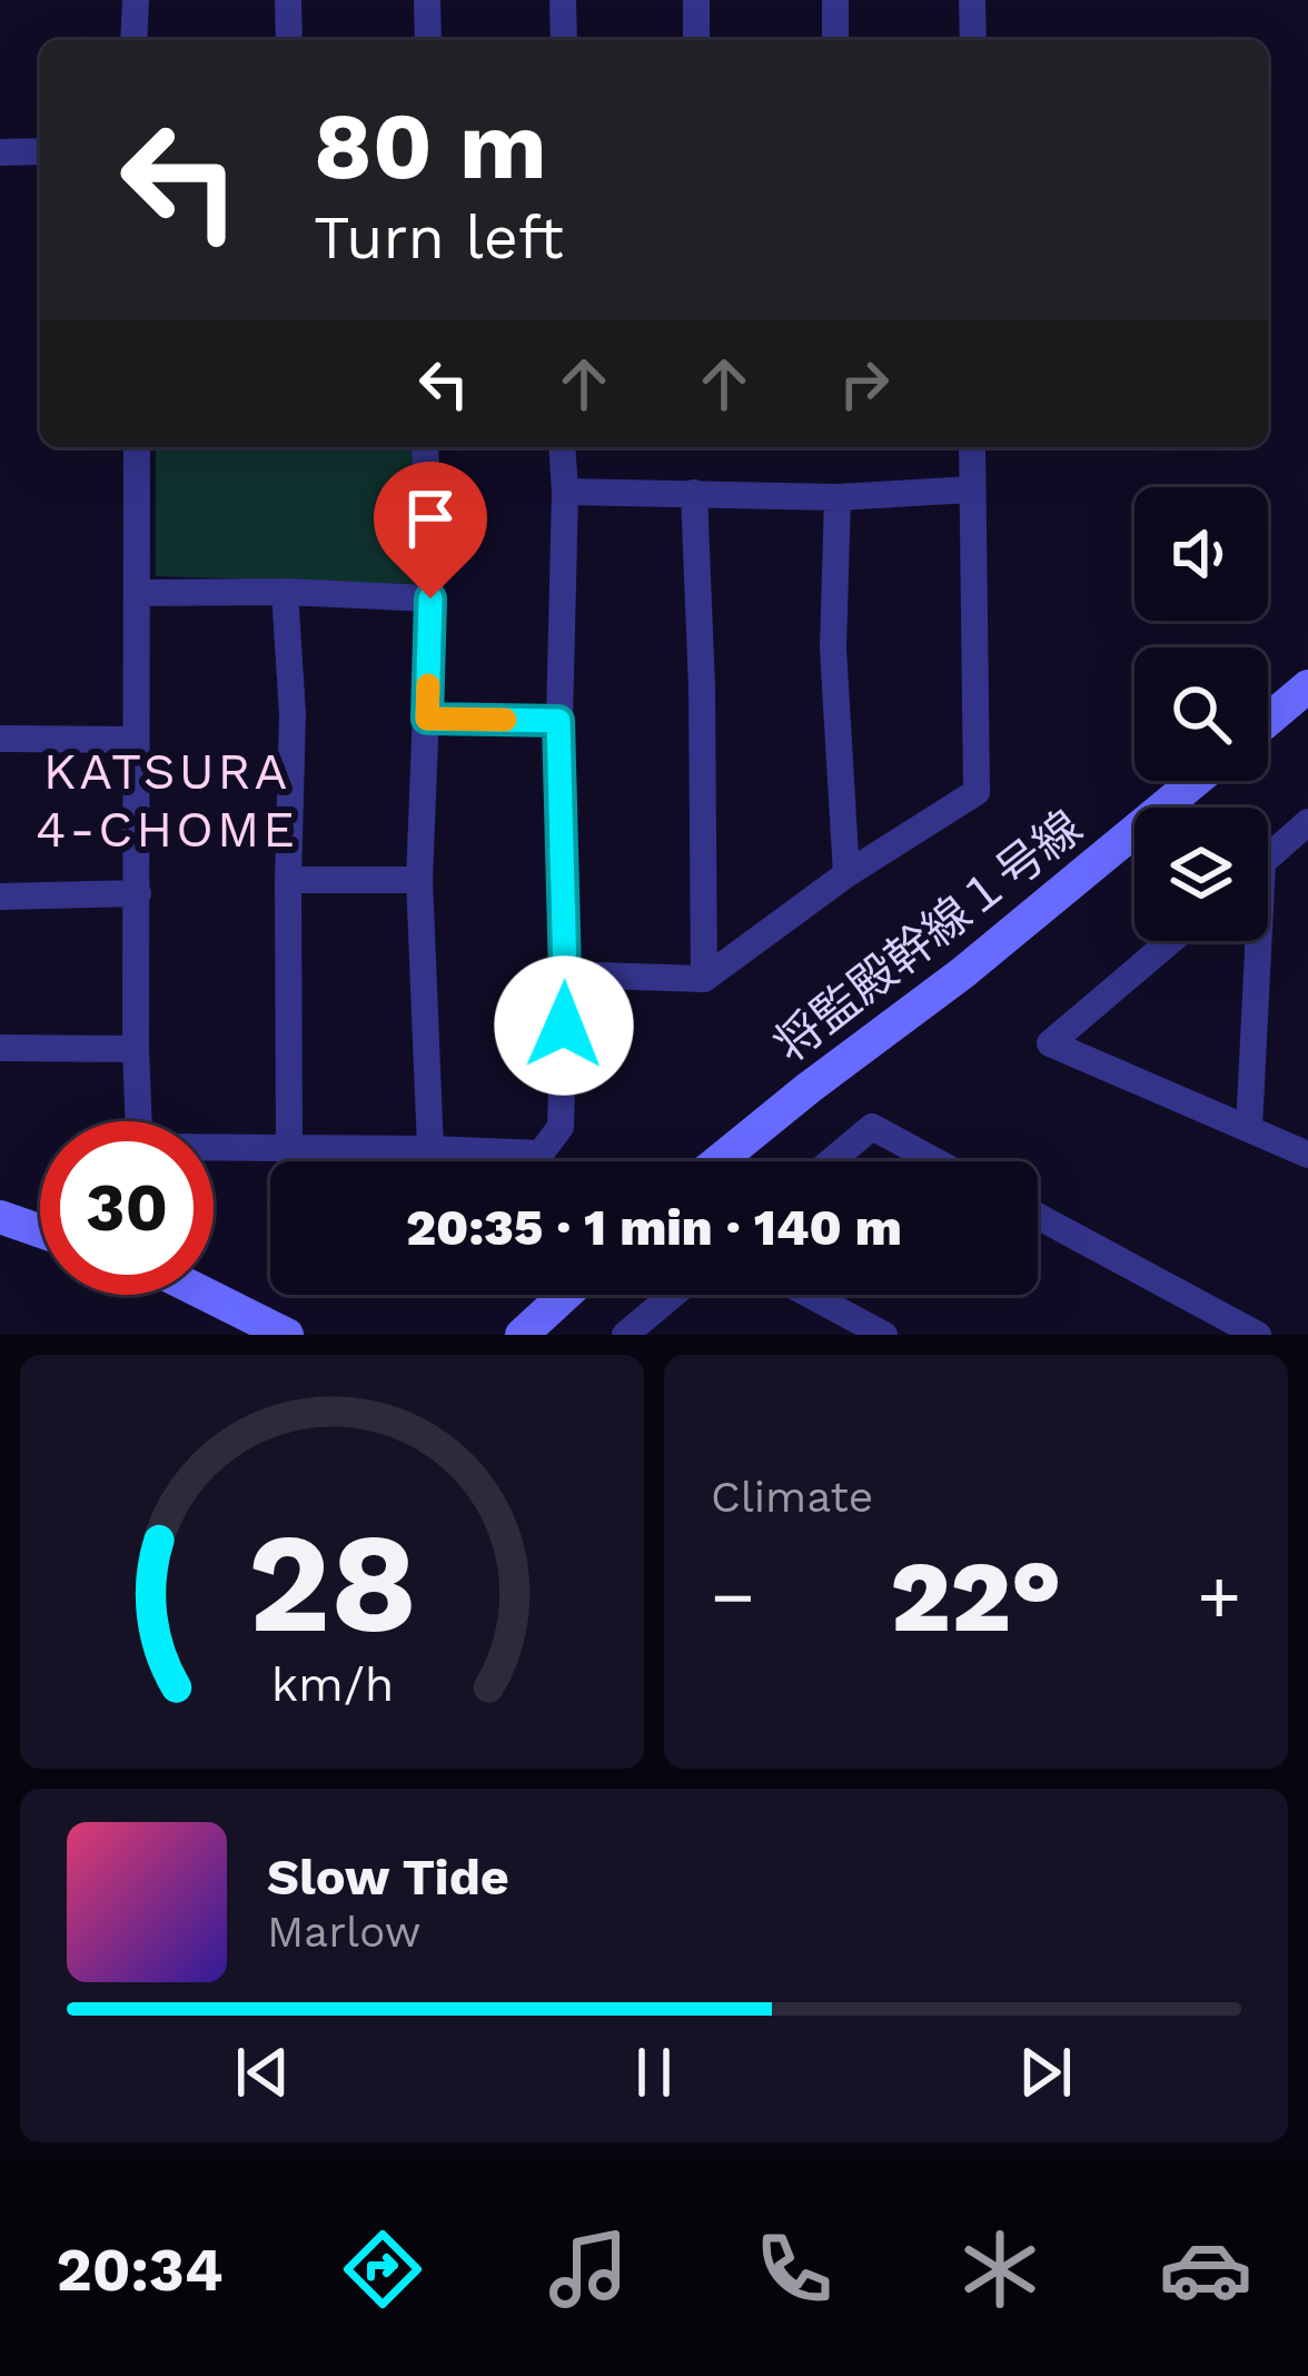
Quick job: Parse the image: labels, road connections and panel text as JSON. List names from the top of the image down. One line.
{"streets":{"street":["将監殿幹線１号線"]},"districts":["KATSURA 4-CHOME"],"page":{"turn":["80 m","Turn left"],"limit":"30","trip":"20:35 · 1 min · 140 m","tile":"Climate","heat":["−","22°","+"],"song":["Slow Tide","Marlow"],"tabs":"20:34","gauge":["28","km/h"]}}
